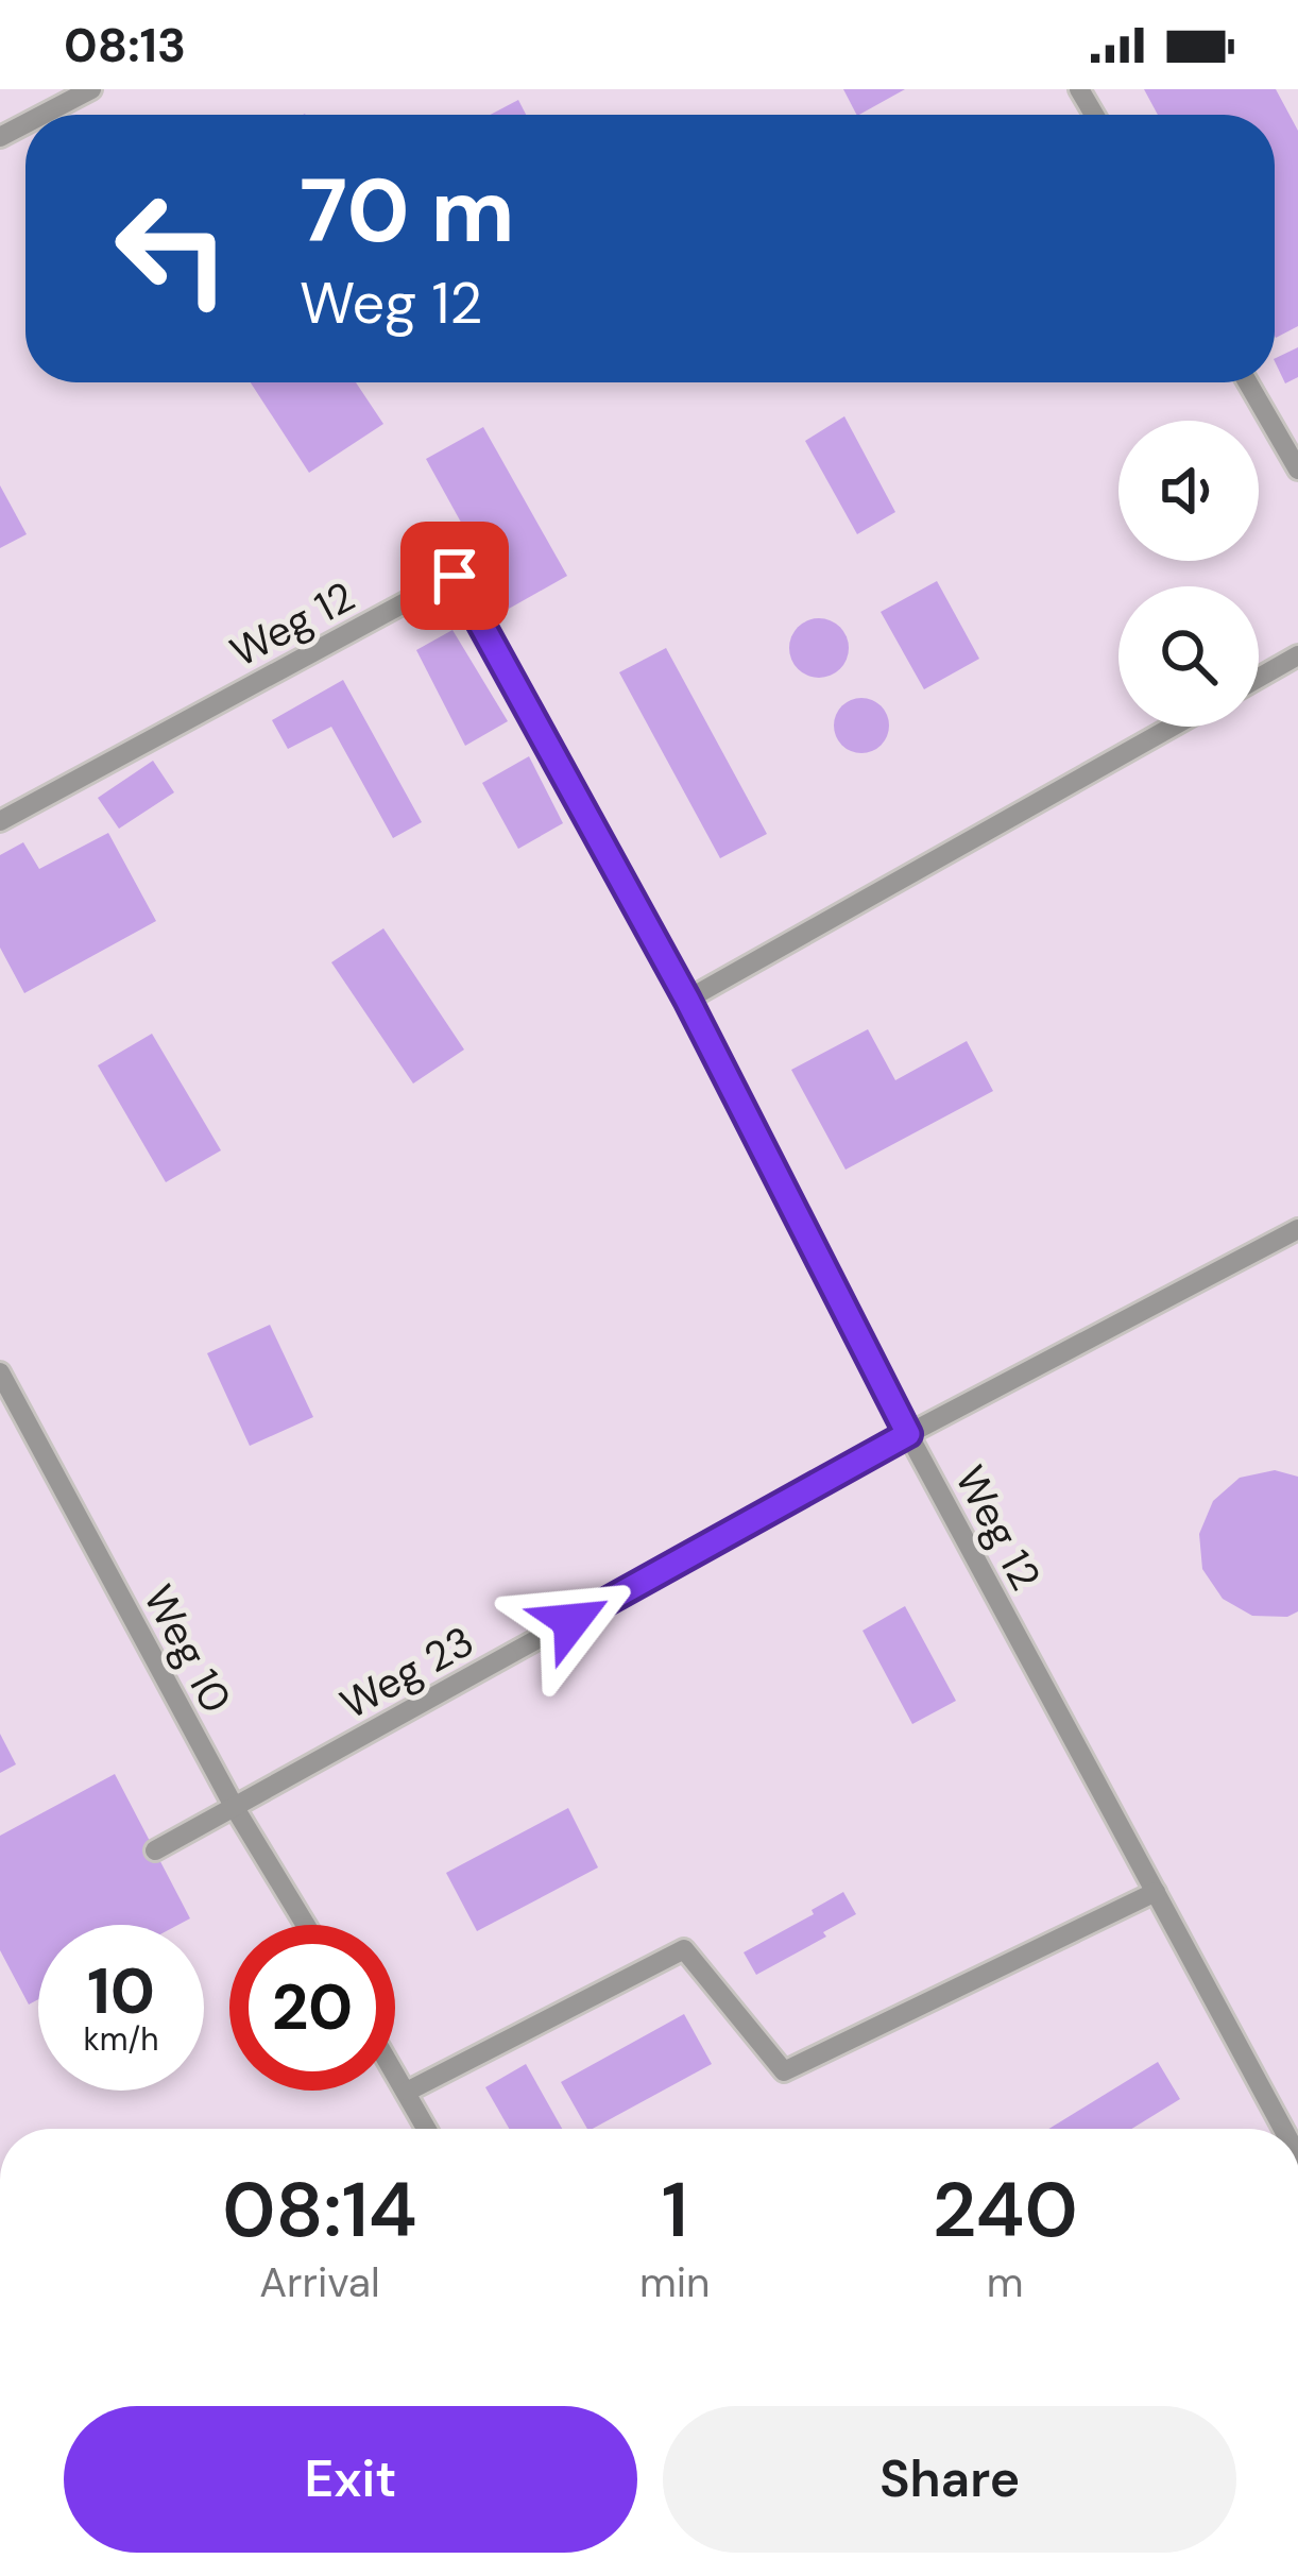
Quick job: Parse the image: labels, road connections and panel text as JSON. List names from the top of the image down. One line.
{"streets":{"lane":["Weg 12","Weg 10","Weg 23"]},"crossings":[["Weg 12","Weg 23"],["Weg 10","Weg 23"]],"page":{"status":"08:13","turn":["70 m","Weg 12"],"speed":"10 km/h","limit":"20","eta":["08:14","Arrival","1","min","240","m"],"buttons":["Exit","Share"]}}
